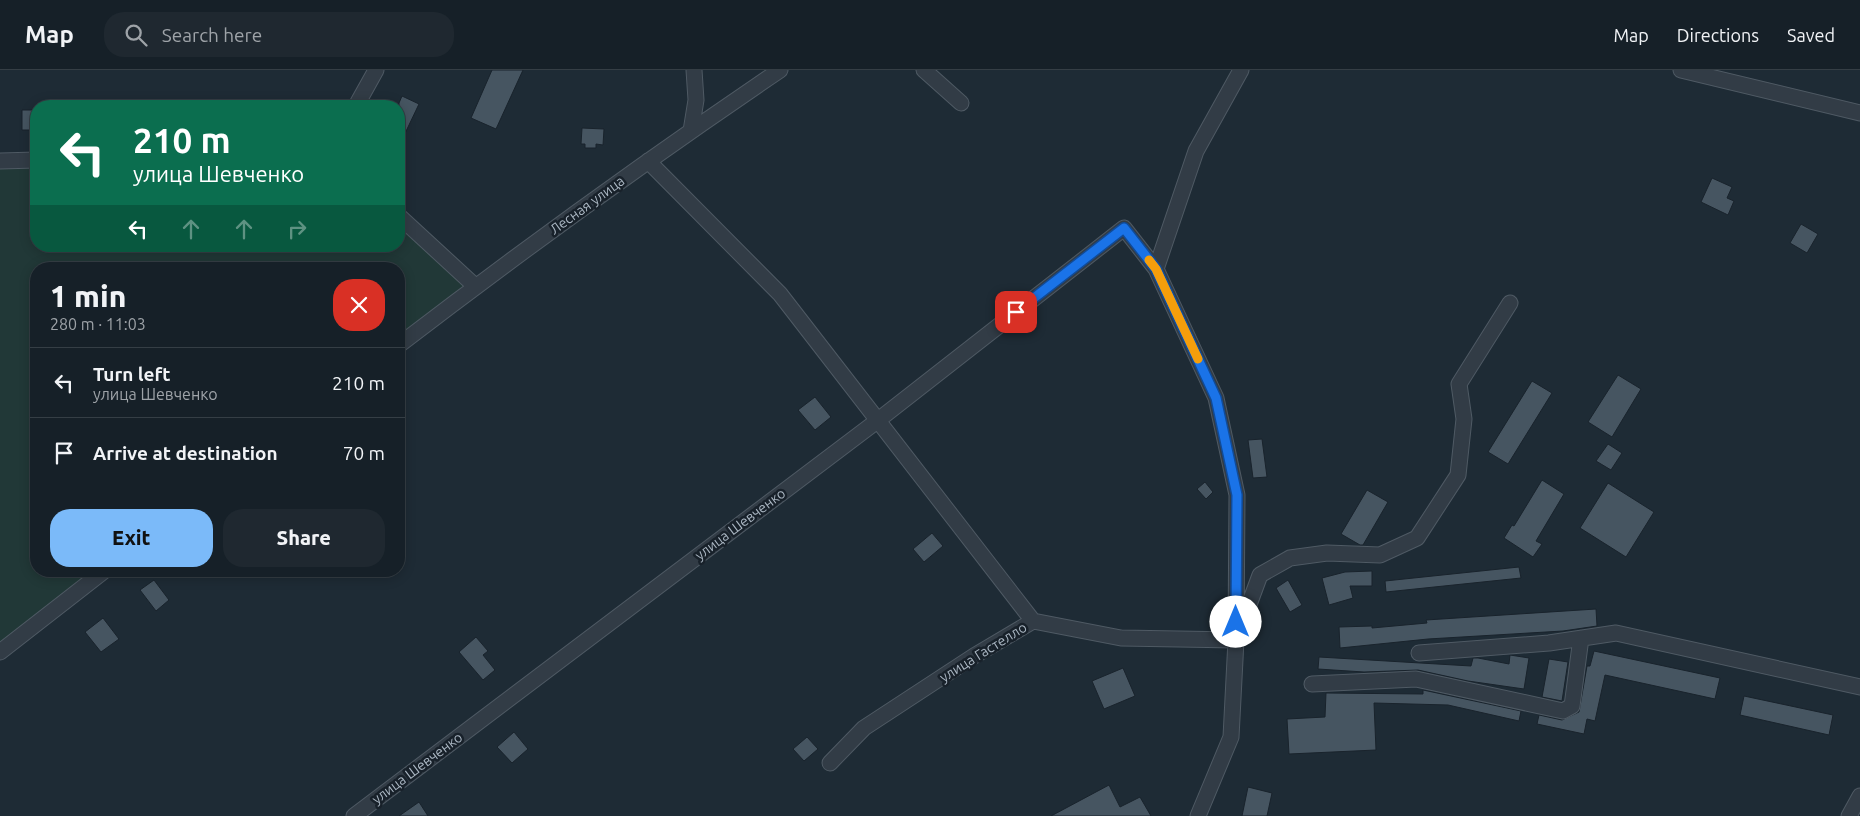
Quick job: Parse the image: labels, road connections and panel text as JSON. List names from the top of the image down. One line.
{"streets":{"street":["Лесная улица","улица Шевченко","улица Гастелло"]},"page":{"header":"Map","search":"Search here","nav":["Map","Directions","Saved"],"turn":["210 m","улица Шевченко"],"heading":["1 min","280 m · 11:03"],"list":[{"name":"Turn left","note":"улица Шевченко","value":"210 m"},{"name":"Arrive at destination","value":"70 m"}],"buttons":["Exit","Share"]}}
